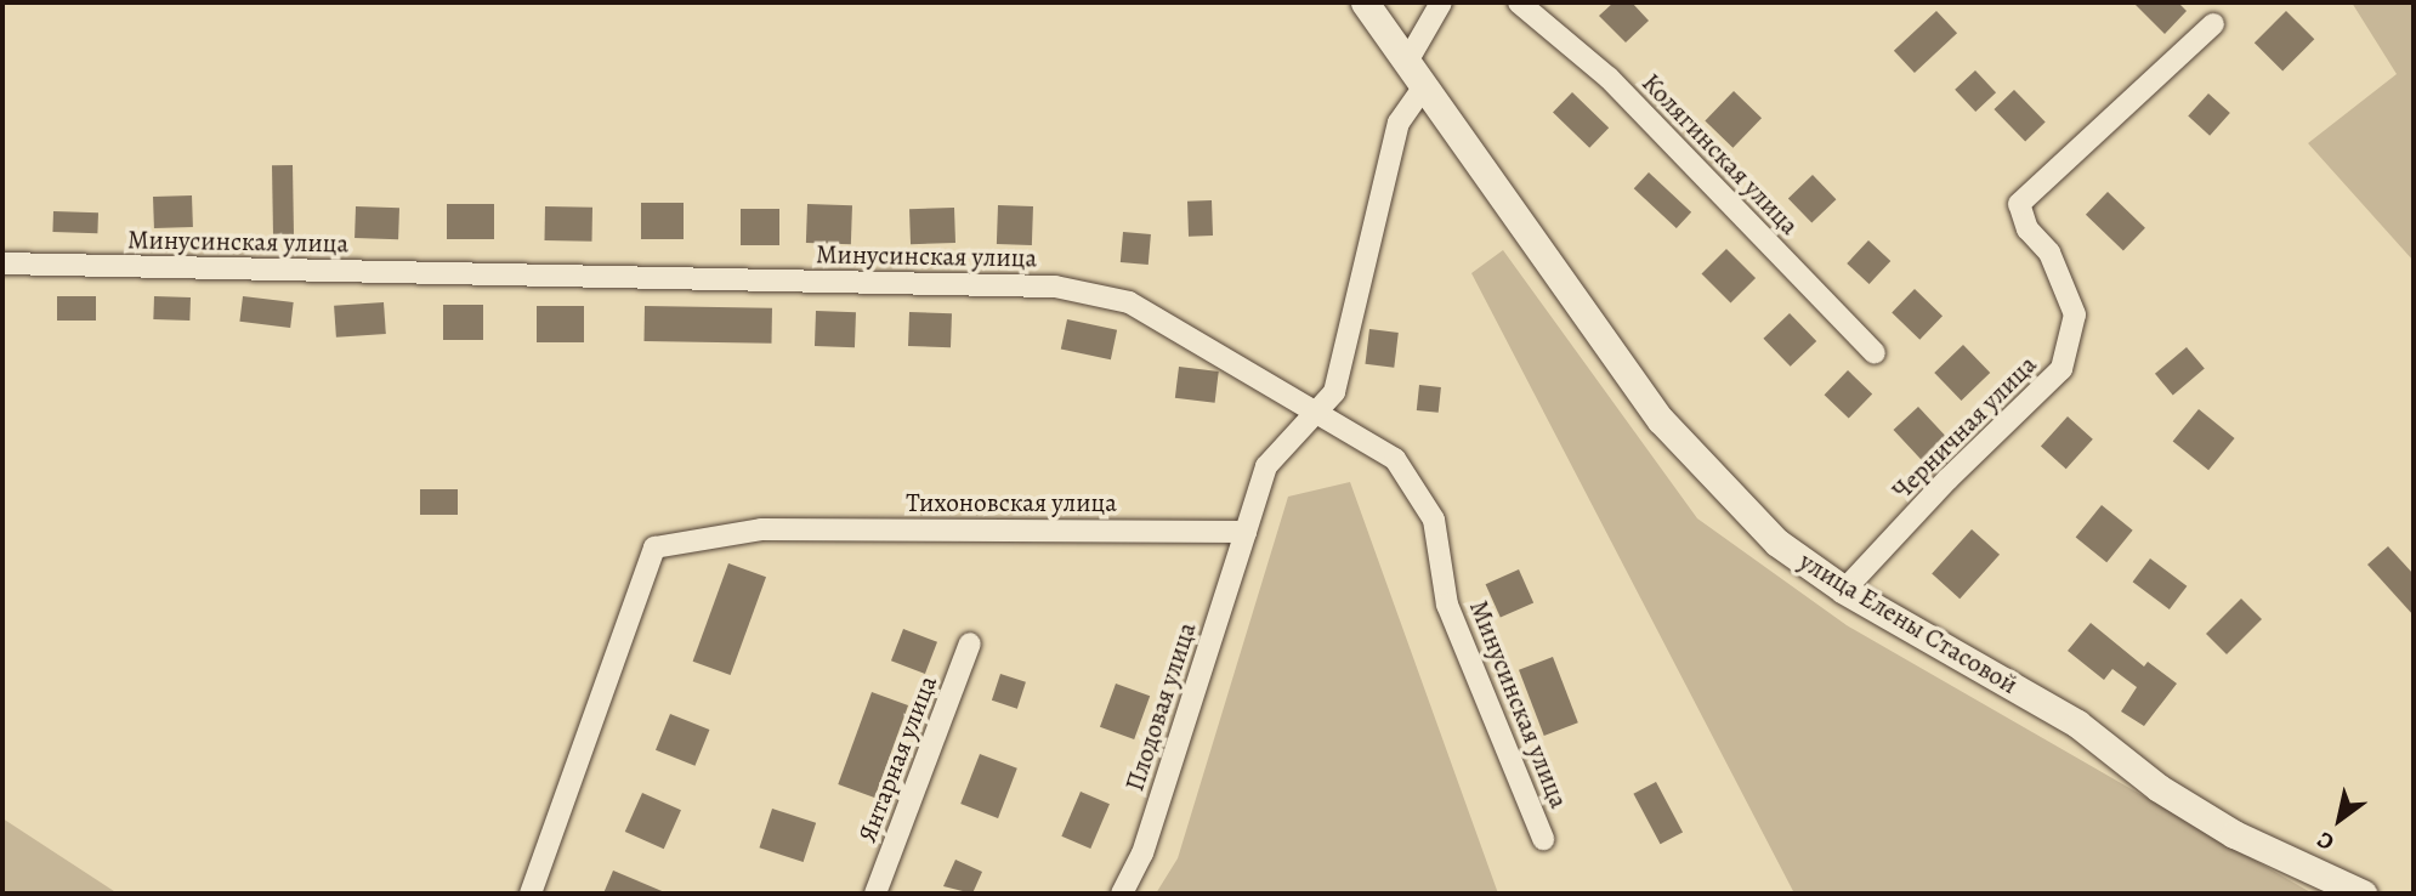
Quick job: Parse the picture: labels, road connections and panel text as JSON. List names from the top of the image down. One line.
{"streets":{"main road":["улица Елены Стасовой"],"street":["Колягинская улица","Минусинская улица","Черничная улица","Тихоновская улица","Плодовая улица","Янтарная улица"]},"crossings":[["Черничная улица","улица Елены Стасовой"],["Тихоновская улица","Плодовая улица"]],"north":"bottom left"}
